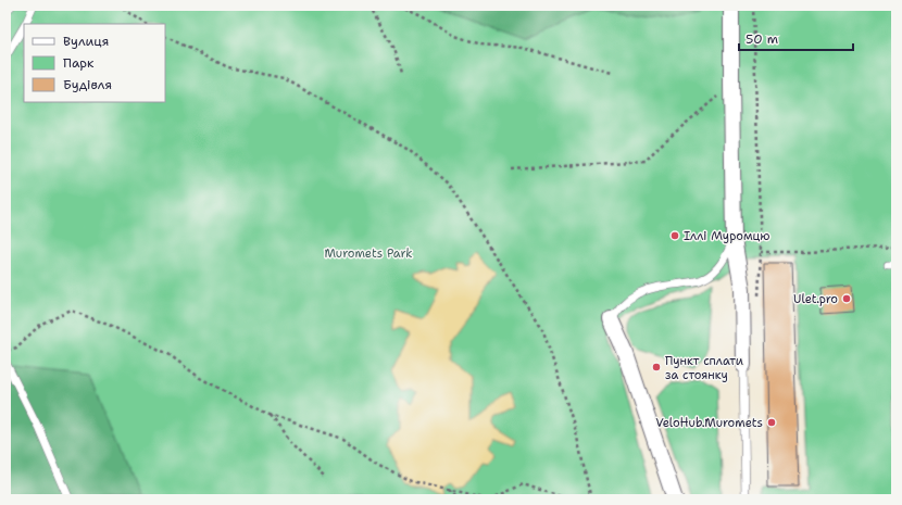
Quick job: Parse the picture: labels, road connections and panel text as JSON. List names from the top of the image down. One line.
{"parks":["Muromets Park"],"places":["Іллі Муромцю","Ulet.pro","Пункт сплати за стоянку","VeloHub.Muromets"],"legend":["Вулиця","Парк","Будівля"],"scale_bar":"50 m"}
